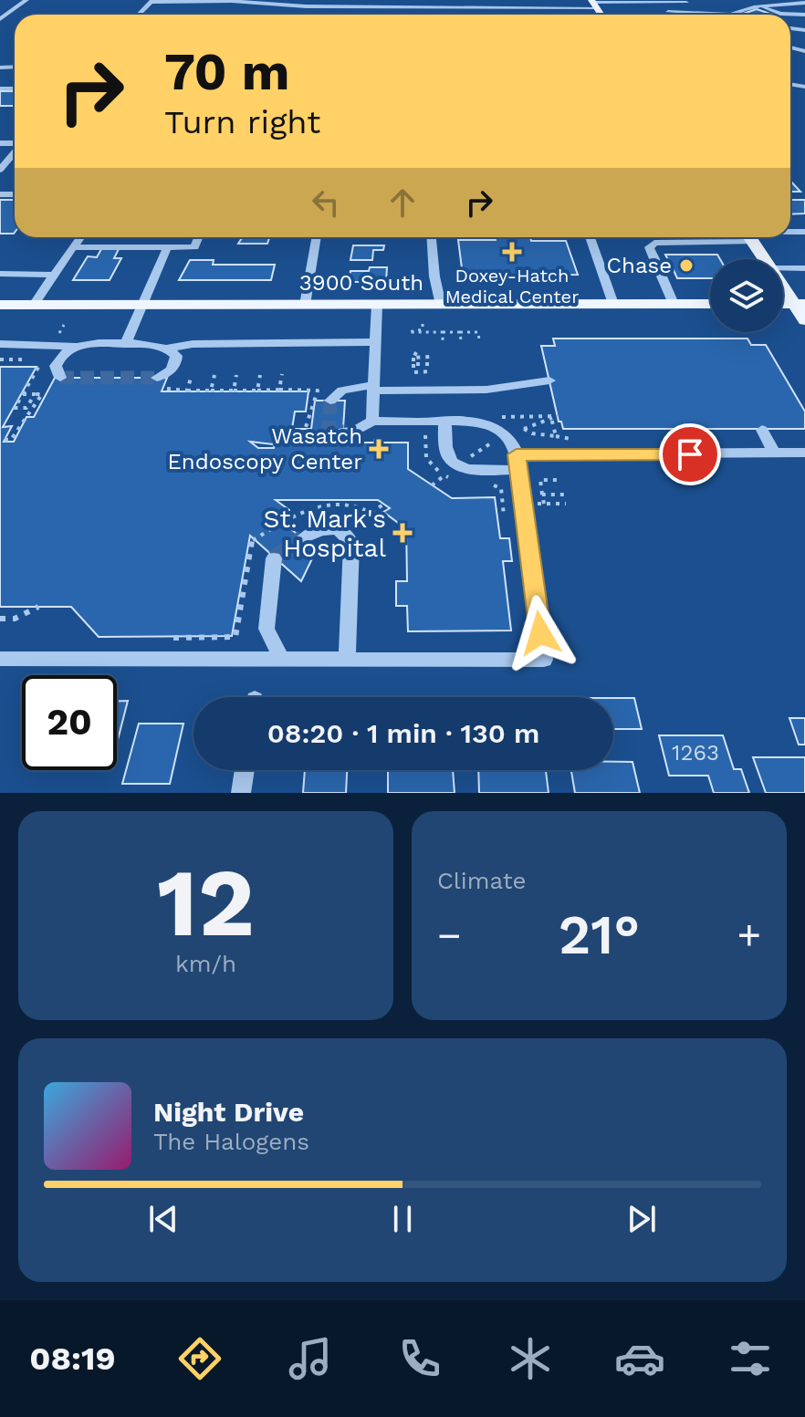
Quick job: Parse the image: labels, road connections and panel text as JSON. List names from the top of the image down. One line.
{"streets":{"main road":["3900 South"]},"places":{"health":["Doxey-Hatch Medical Center","Wasatch Endoscopy Center","St. Mark's Hospital"],"other":["Chase"]},"house_numbers":["1263"],"page":{"turn":["70 m","Turn right"],"limit":"20","trip":"08:20 · 1 min · 130 m","tile":[["12","km/h"],"Climate"],"heat":["−","21°","+"],"song":["Night Drive","The Halogens"],"tabs":"08:19"}}
